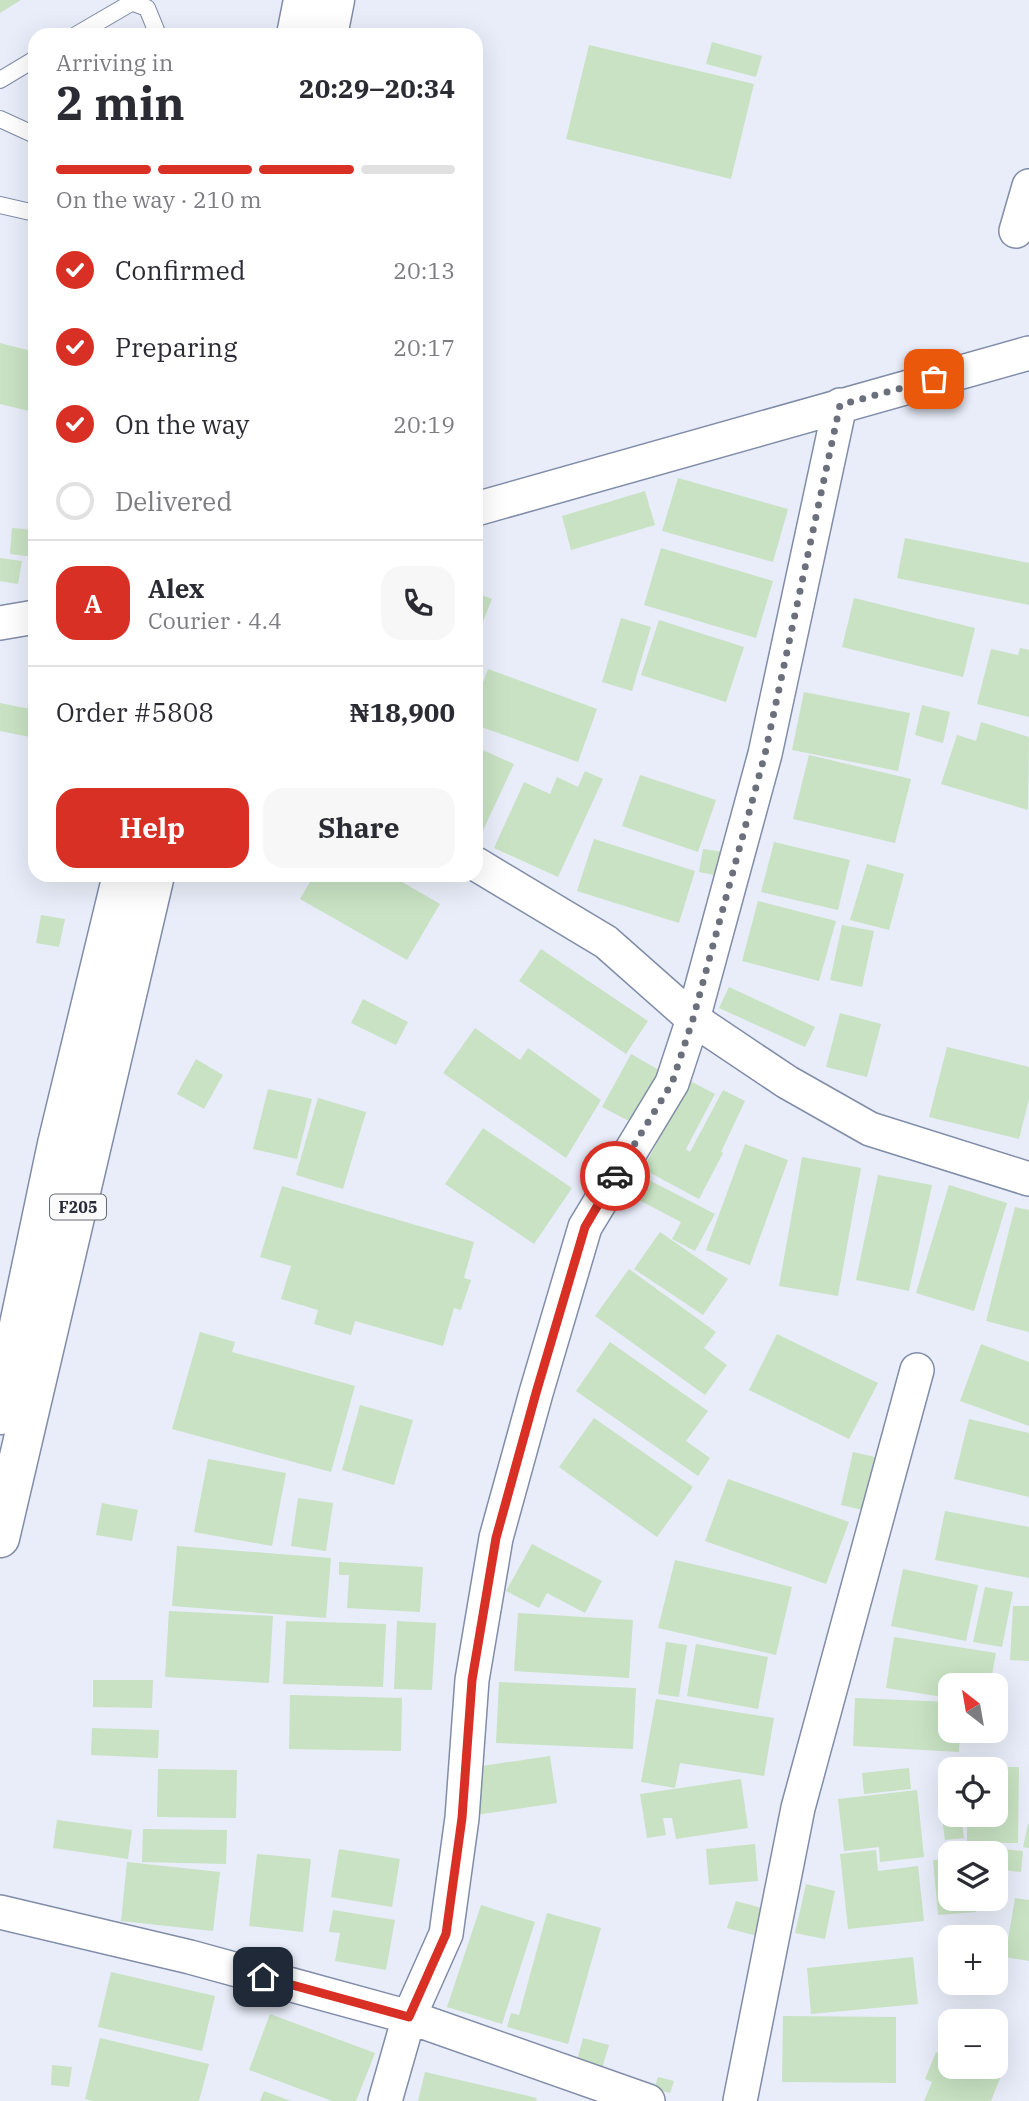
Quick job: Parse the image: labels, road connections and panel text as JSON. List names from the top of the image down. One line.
{"streets":{"main road":["F205"]},"north":"top left","page":{"heading":["2 min","Arriving in","20:29–20:34"],"panel":["Alex","Courier · 4.4","Order #5808","₦18,900"],"bar":"On the way · 210 m","list":[["Confirmed","20:13"],["Preparing","20:17"],["On the way","20:19"],"Delivered"],"round":"A","buttons":["Help","Share"],"map_buttons":["+","−"]}}
